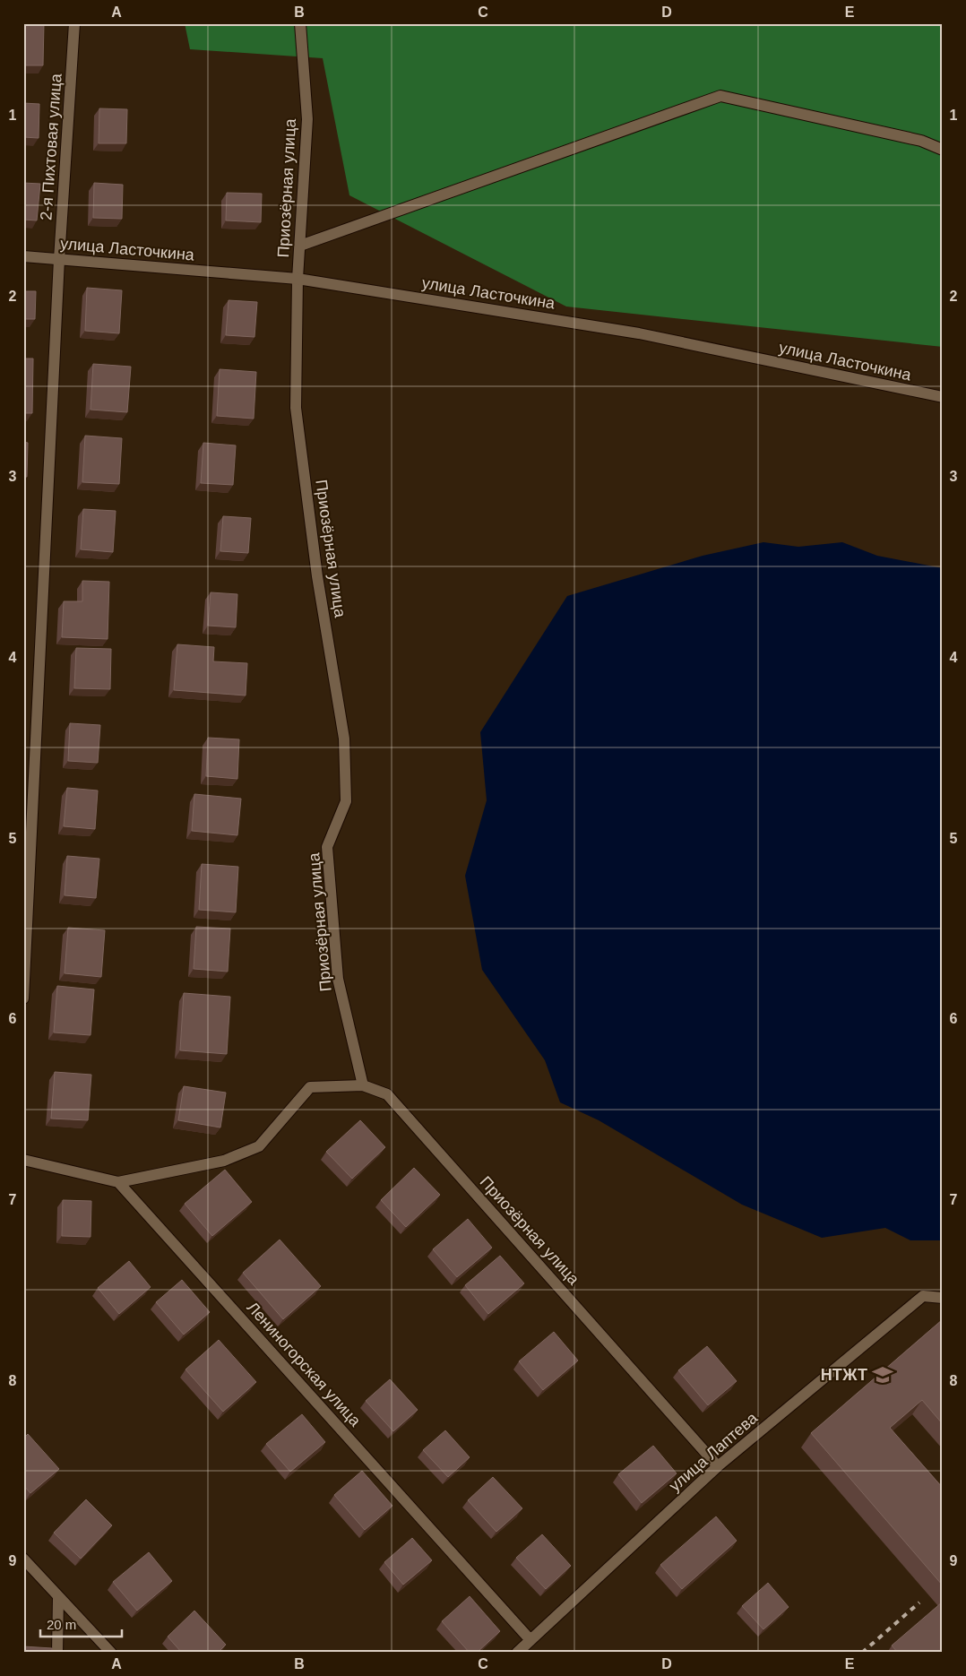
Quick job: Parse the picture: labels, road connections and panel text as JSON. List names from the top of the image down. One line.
{"streets":{"street":["2-я Пихтовая улица","Приозёрная улица","улица Ласточкина","Лениногорская улица","улица Лаптева"]},"crossings":[["2-я Пихтовая улица","улица Ласточкина"],["Приозёрная улица","улица Ласточкина"],["Приозёрная улица","улица Лаптева"],["Лениногорская улица","улица Лаптева"]],"places":{"school or university":["НТЖТ"]},"scale_bar":"20 m","grid":{"columns":["A","B","C","D","E"],"rows":["1","2","3","4","5","6","7","8","9"]}}
